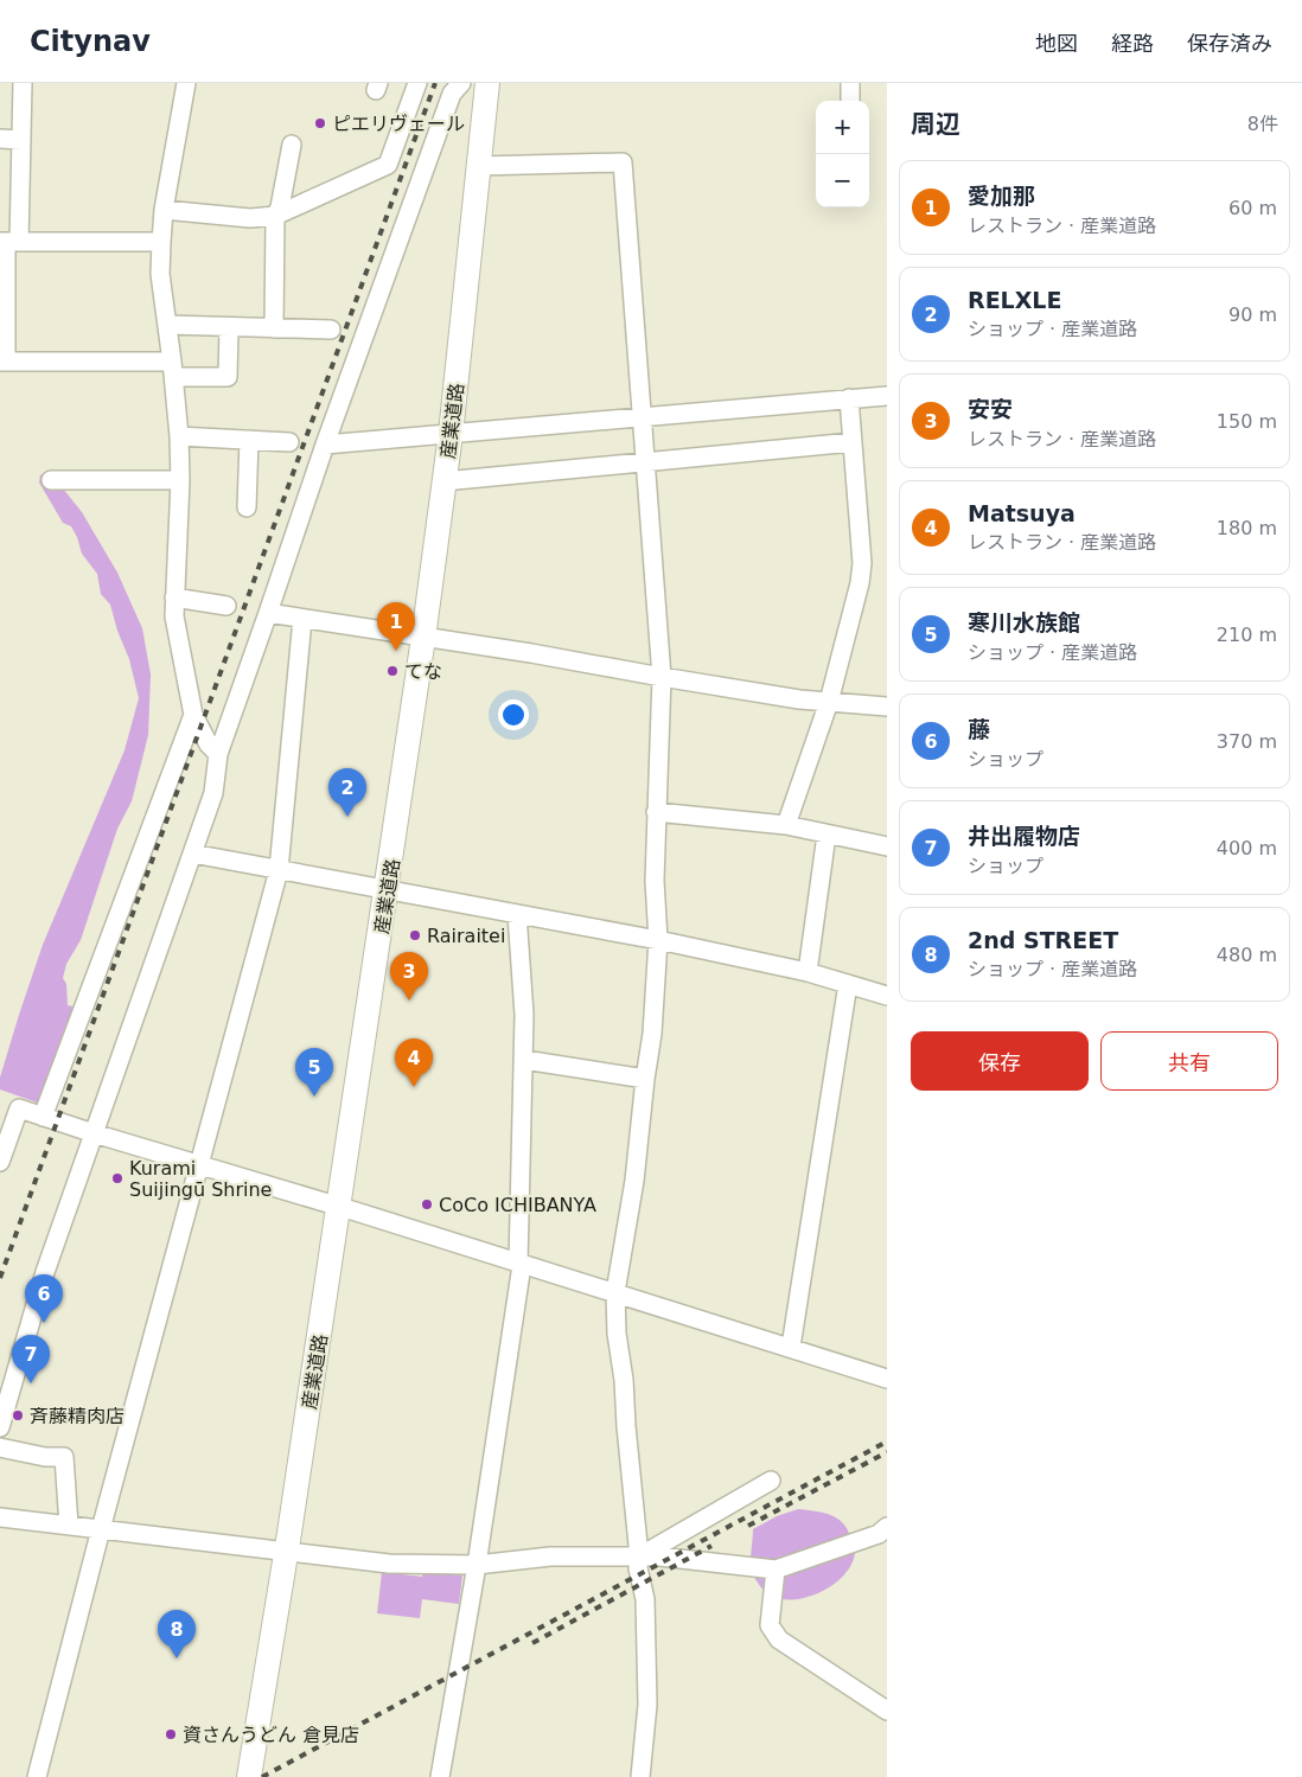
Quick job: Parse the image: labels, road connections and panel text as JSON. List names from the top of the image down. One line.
{"streets":{"main road":["産業道路"]},"places":["ピエリヴェール","てな","Rairaitei","Kurami Suijingū Shrine","CoCo ICHIBANYA","斉藤精肉店","資さんうどん 倉見店"],"page":{"header":"Citynav","nav":["地図","経路","保存済み"],"heading":["周辺","8件"],"map_buttons":["+","−"],"list":[{"mark":"1","name":"愛加那","note":"レストラン · 産業道路","value":"60 m"},{"mark":"2","name":"RELXLE","note":"ショップ · 産業道路","value":"90 m"},{"mark":"3","name":"安安","note":"レストラン · 産業道路","value":"150 m"},{"mark":"4","name":"Matsuya","note":"レストラン · 産業道路","value":"180 m"},{"mark":"5","name":"寒川水族館","note":"ショップ · 産業道路","value":"210 m"},{"mark":"6","name":"藤","note":"ショップ","value":"370 m"},{"mark":"7","name":"井出履物店","note":"ショップ","value":"400 m"},{"mark":"8","name":"2nd STREET","note":"ショップ · 産業道路","value":"480 m"}],"pins":["1","2","3","4","5","6","7","8"],"buttons":["保存","共有"]}}
